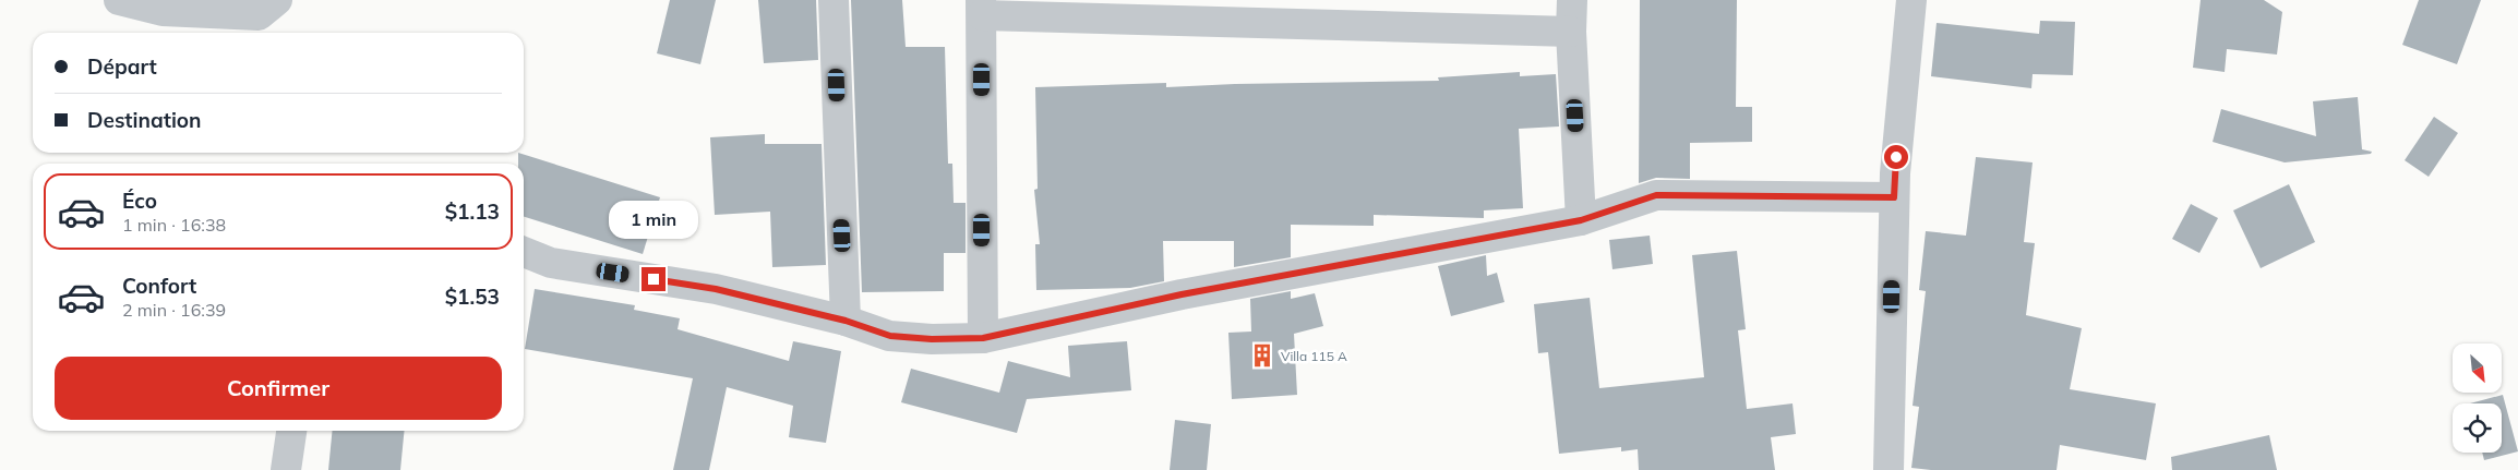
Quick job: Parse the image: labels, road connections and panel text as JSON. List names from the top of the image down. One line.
{"places":{"building":["Villa 115 A"]},"north":"bottom right","page":{"banner":["Départ","Destination"],"list":[{"name":"Éco","note":"1 min · 16:38","value":"$1.13"},{"name":"Confort","note":"2 min · 16:39","value":"$1.53"}],"bubble":"1 min","buttons":"Confirmer"}}
